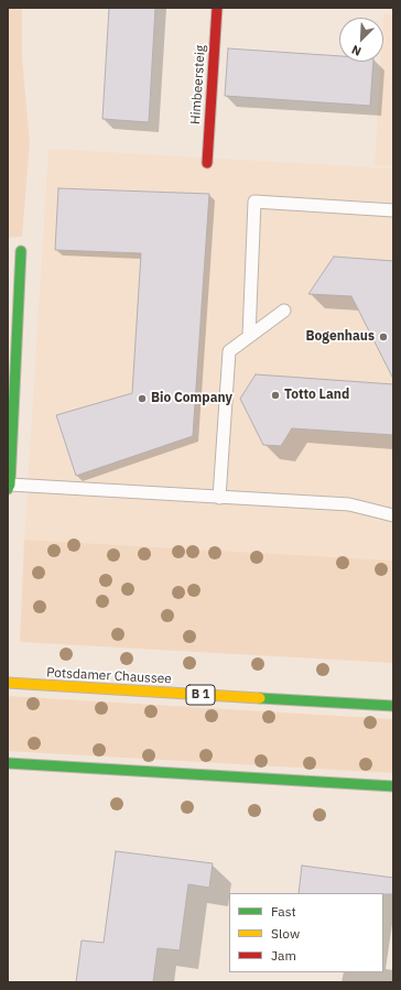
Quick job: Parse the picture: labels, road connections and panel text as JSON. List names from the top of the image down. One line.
{"streets":{"main road":["Himbeersteig","Potsdamer Chaussee","B 1"]},"places":["Bogenhaus","Totto Land","Bio Company"],"legend":["Fast","Slow","Jam"],"north":"bottom left"}
